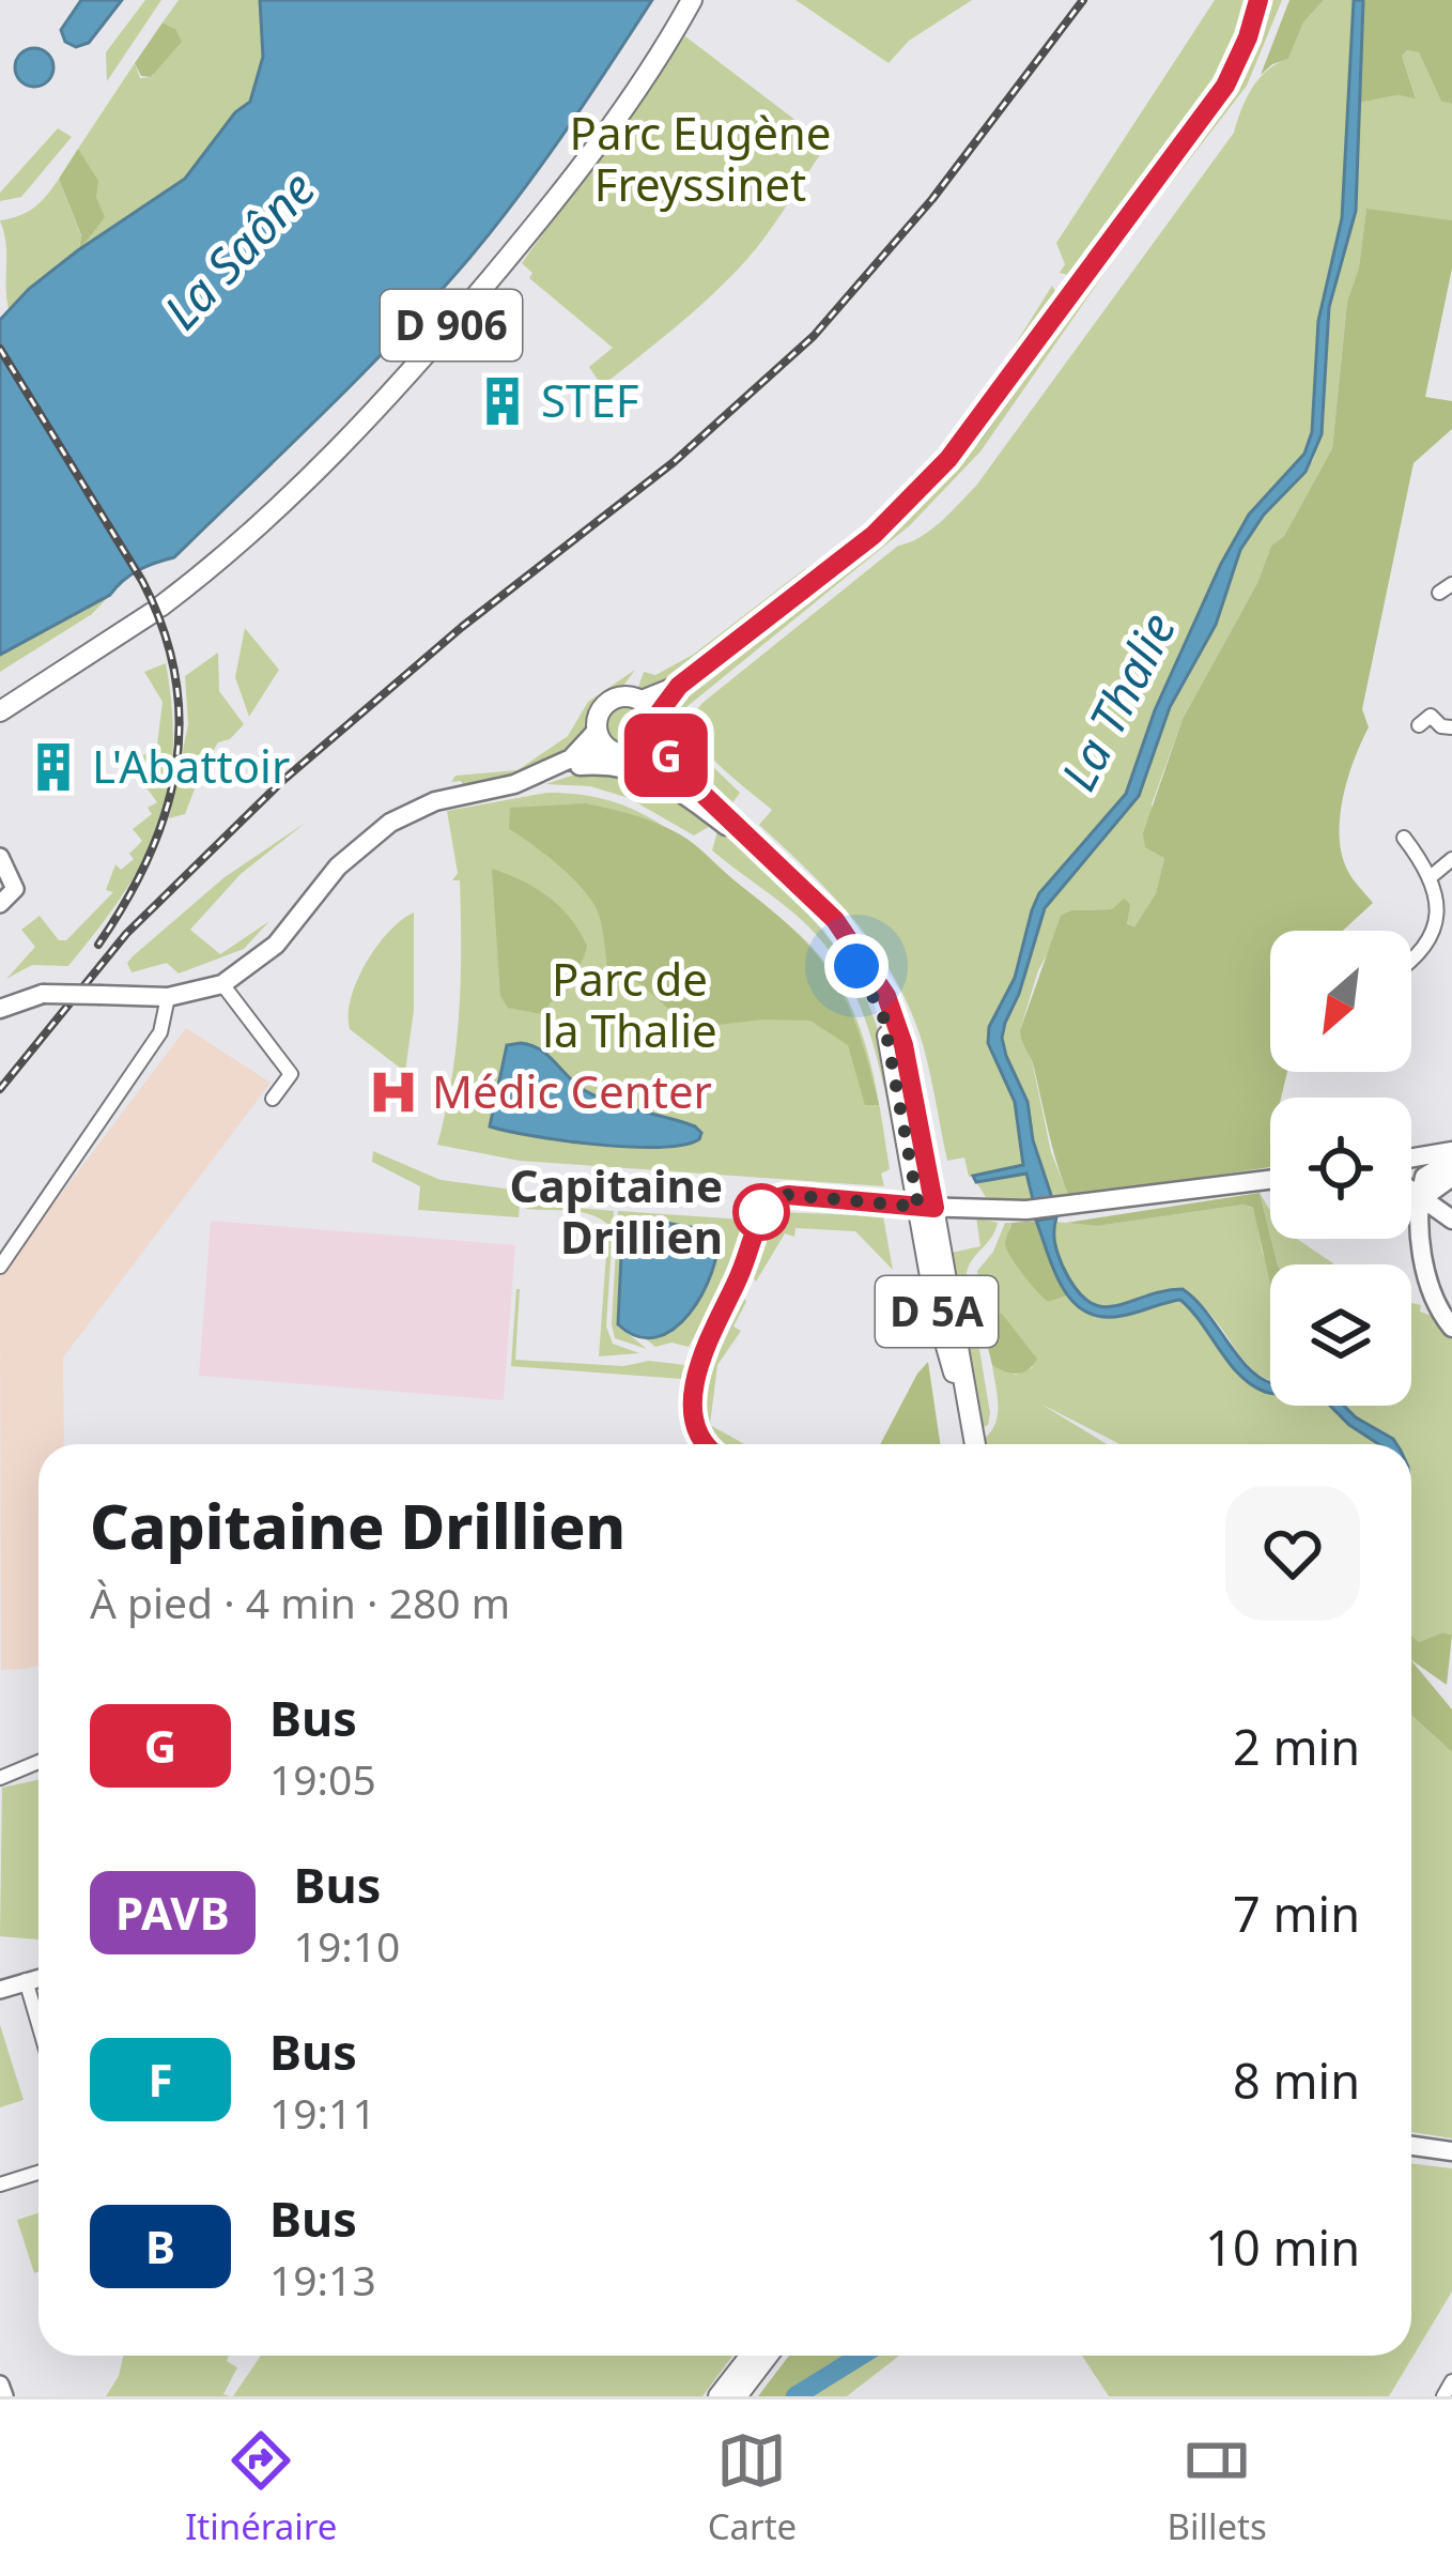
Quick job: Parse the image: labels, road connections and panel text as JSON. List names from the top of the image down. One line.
{"streets":{"main road":["D 906","D 5A"]},"water":["La Saône","La Thalie"],"parks":["Parc Eugène Freyssinet","Parc de la Thalie"],"places":{"building":["STEF","L'Abattoir"],"hospital":["Médic Center"],"other":["Capitaine Drillien"]},"lines":["bus line G"],"north":"bottom left","page":{"on_map":"G","heading":["Capitaine Drillien","À pied · 4 min · 280 m"],"list":[{"mark":"G","name":"Bus","note":"19:05","value":"2 min"},{"mark":"PAVB","name":"Bus","note":"19:10","value":"7 min"},{"mark":"F","name":"Bus","note":"19:11","value":"8 min"},{"mark":"B","name":"Bus","note":"19:13","value":"10 min"}],"tabs":["Itinéraire","Carte","Billets"]}}
